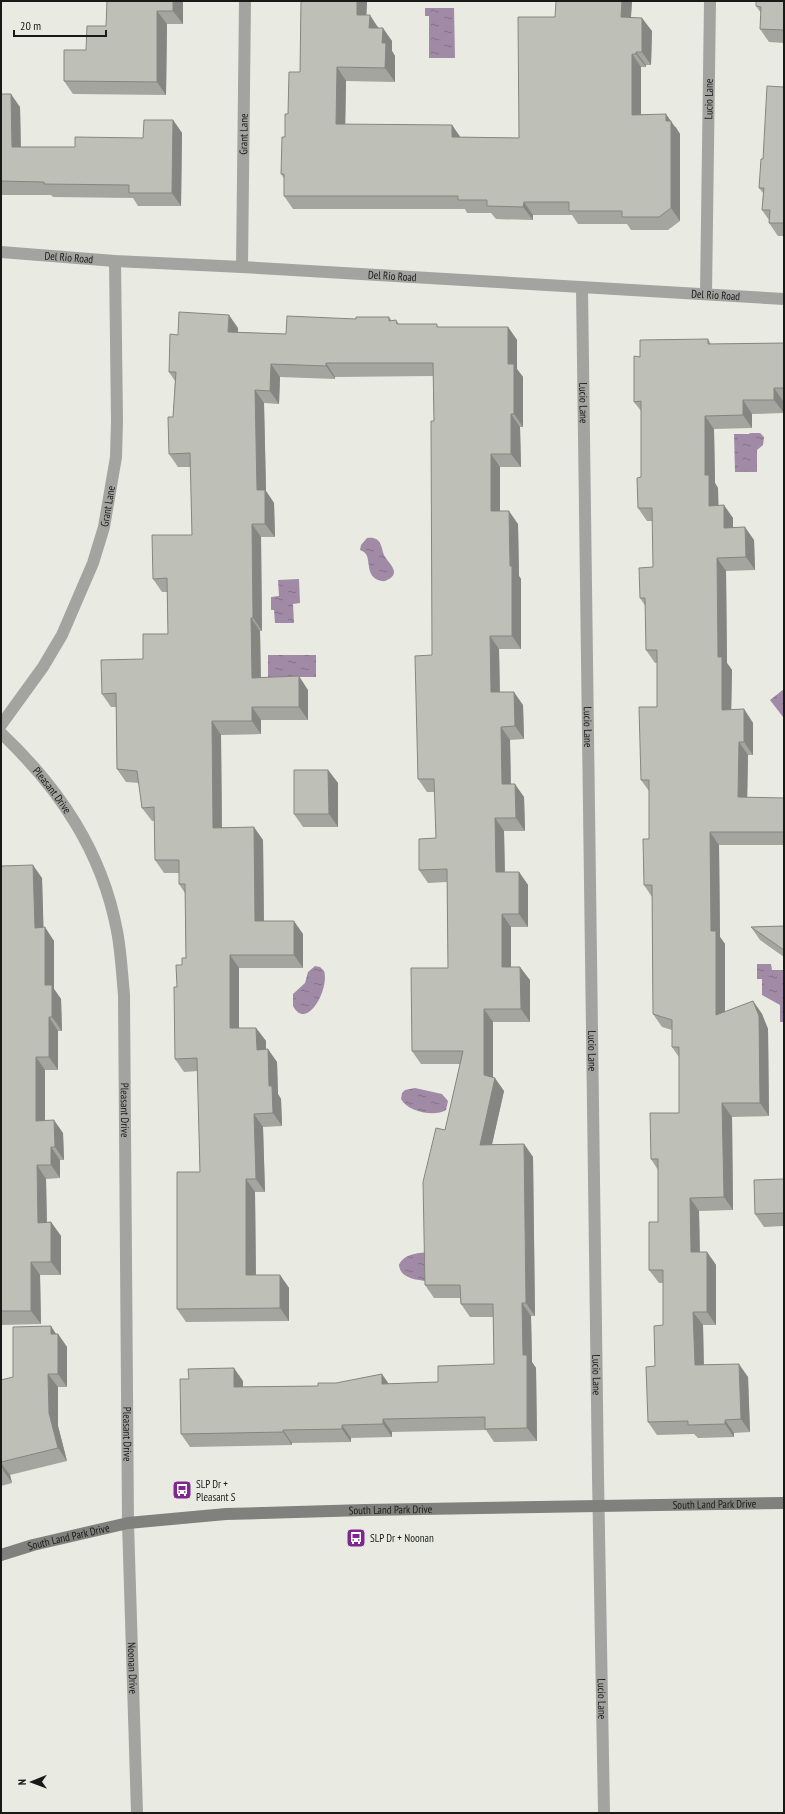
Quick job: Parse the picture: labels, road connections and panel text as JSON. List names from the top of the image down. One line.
{"streets":{"street":["Lucio Lane","Grant Lane","Del Rio Road","Pleasant Drive","South Land Park Drive","Noonan Drive"]},"crossings":[["Lucio Lane","Del Rio Road"],["Lucio Lane","South Land Park Drive"],["Grant Lane","Del Rio Road"],["Pleasant Drive","South Land Park Drive"],["Pleasant Drive","Noonan Drive"],["South Land Park Drive","Noonan Drive"]],"places":{"bus stop":["SLP Dr + Pleasant S","SLP Dr + Noonan"]},"scale_bar":"20 m","north":"left"}
